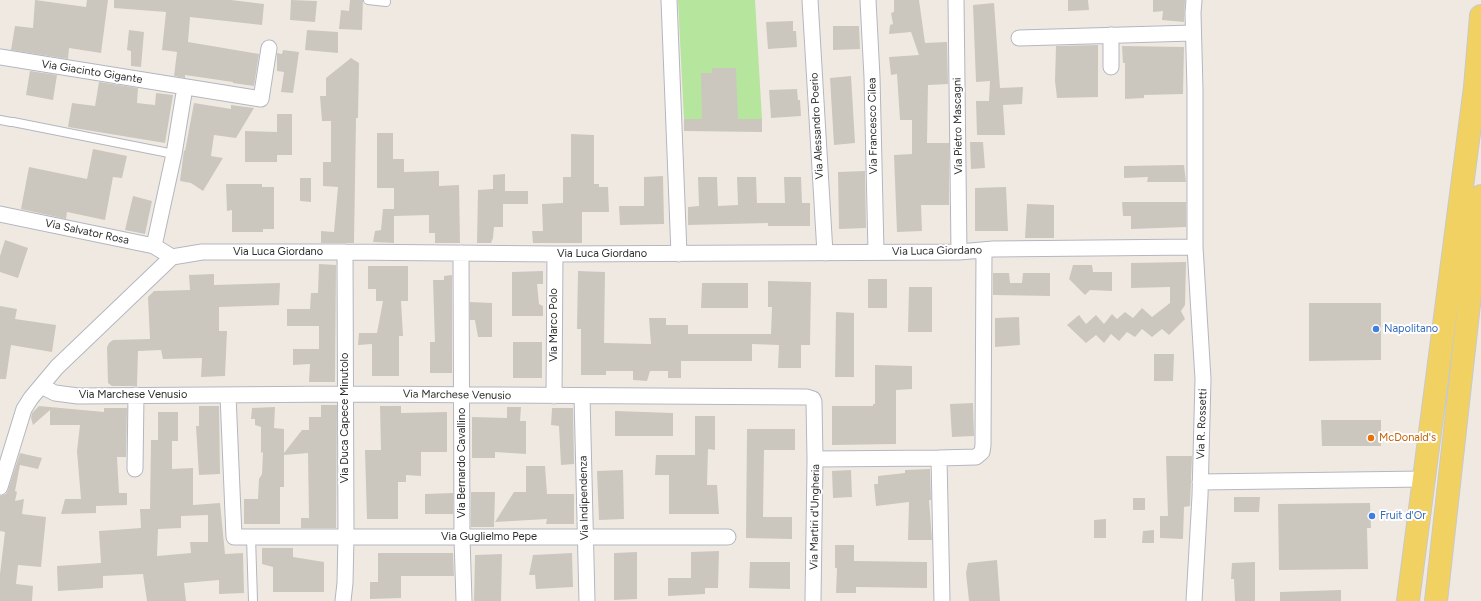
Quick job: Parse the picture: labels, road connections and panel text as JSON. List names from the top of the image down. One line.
{"streets":{"street":["Via Giacinto Gigante","Via Alessandro Poerio","Via Francesco Cilea","Via Pietro Mascagni","Via Salvator Rosa","Via Luca Giordano","Via Marco Polo","Via Marchese Venusio","Via Duca Capece Minutolo","Via R. Rossetti","Via Bernardo Cavallino","Via Indipendenza","Via Martiri d'Ungheria","Via Guglielmo Pepe"]},"crossings":[["Via Alessandro Poerio","Via Luca Giordano"],["Via Francesco Cilea","Via Luca Giordano"],["Via Pietro Mascagni","Via Luca Giordano"],["Via Salvator Rosa","Via Luca Giordano"],["Via Luca Giordano","Via Marco Polo"],["Via Luca Giordano","Via Duca Capece Minutolo"],["Via Luca Giordano","Via R. Rossetti"],["Via Luca Giordano","Via Bernardo Cavallino"],["Via Luca Giordano","Via Martiri d'Ungheria"],["Via Marco Polo","Via Marchese Venusio"],["Via Marchese Venusio","Via Duca Capece Minutolo"],["Via Marchese Venusio","Via Bernardo Cavallino"],["Via Marchese Venusio","Via Indipendenza"],["Via Marchese Venusio","Via Martiri d'Ungheria"],["Via Marchese Venusio","Via Guglielmo Pepe"],["Via Duca Capece Minutolo","Via Guglielmo Pepe"],["Via Bernardo Cavallino","Via Guglielmo Pepe"],["Via Indipendenza","Via Guglielmo Pepe"]],"places":["Napolitano","McDonald's","Fruit d'Or"]}
